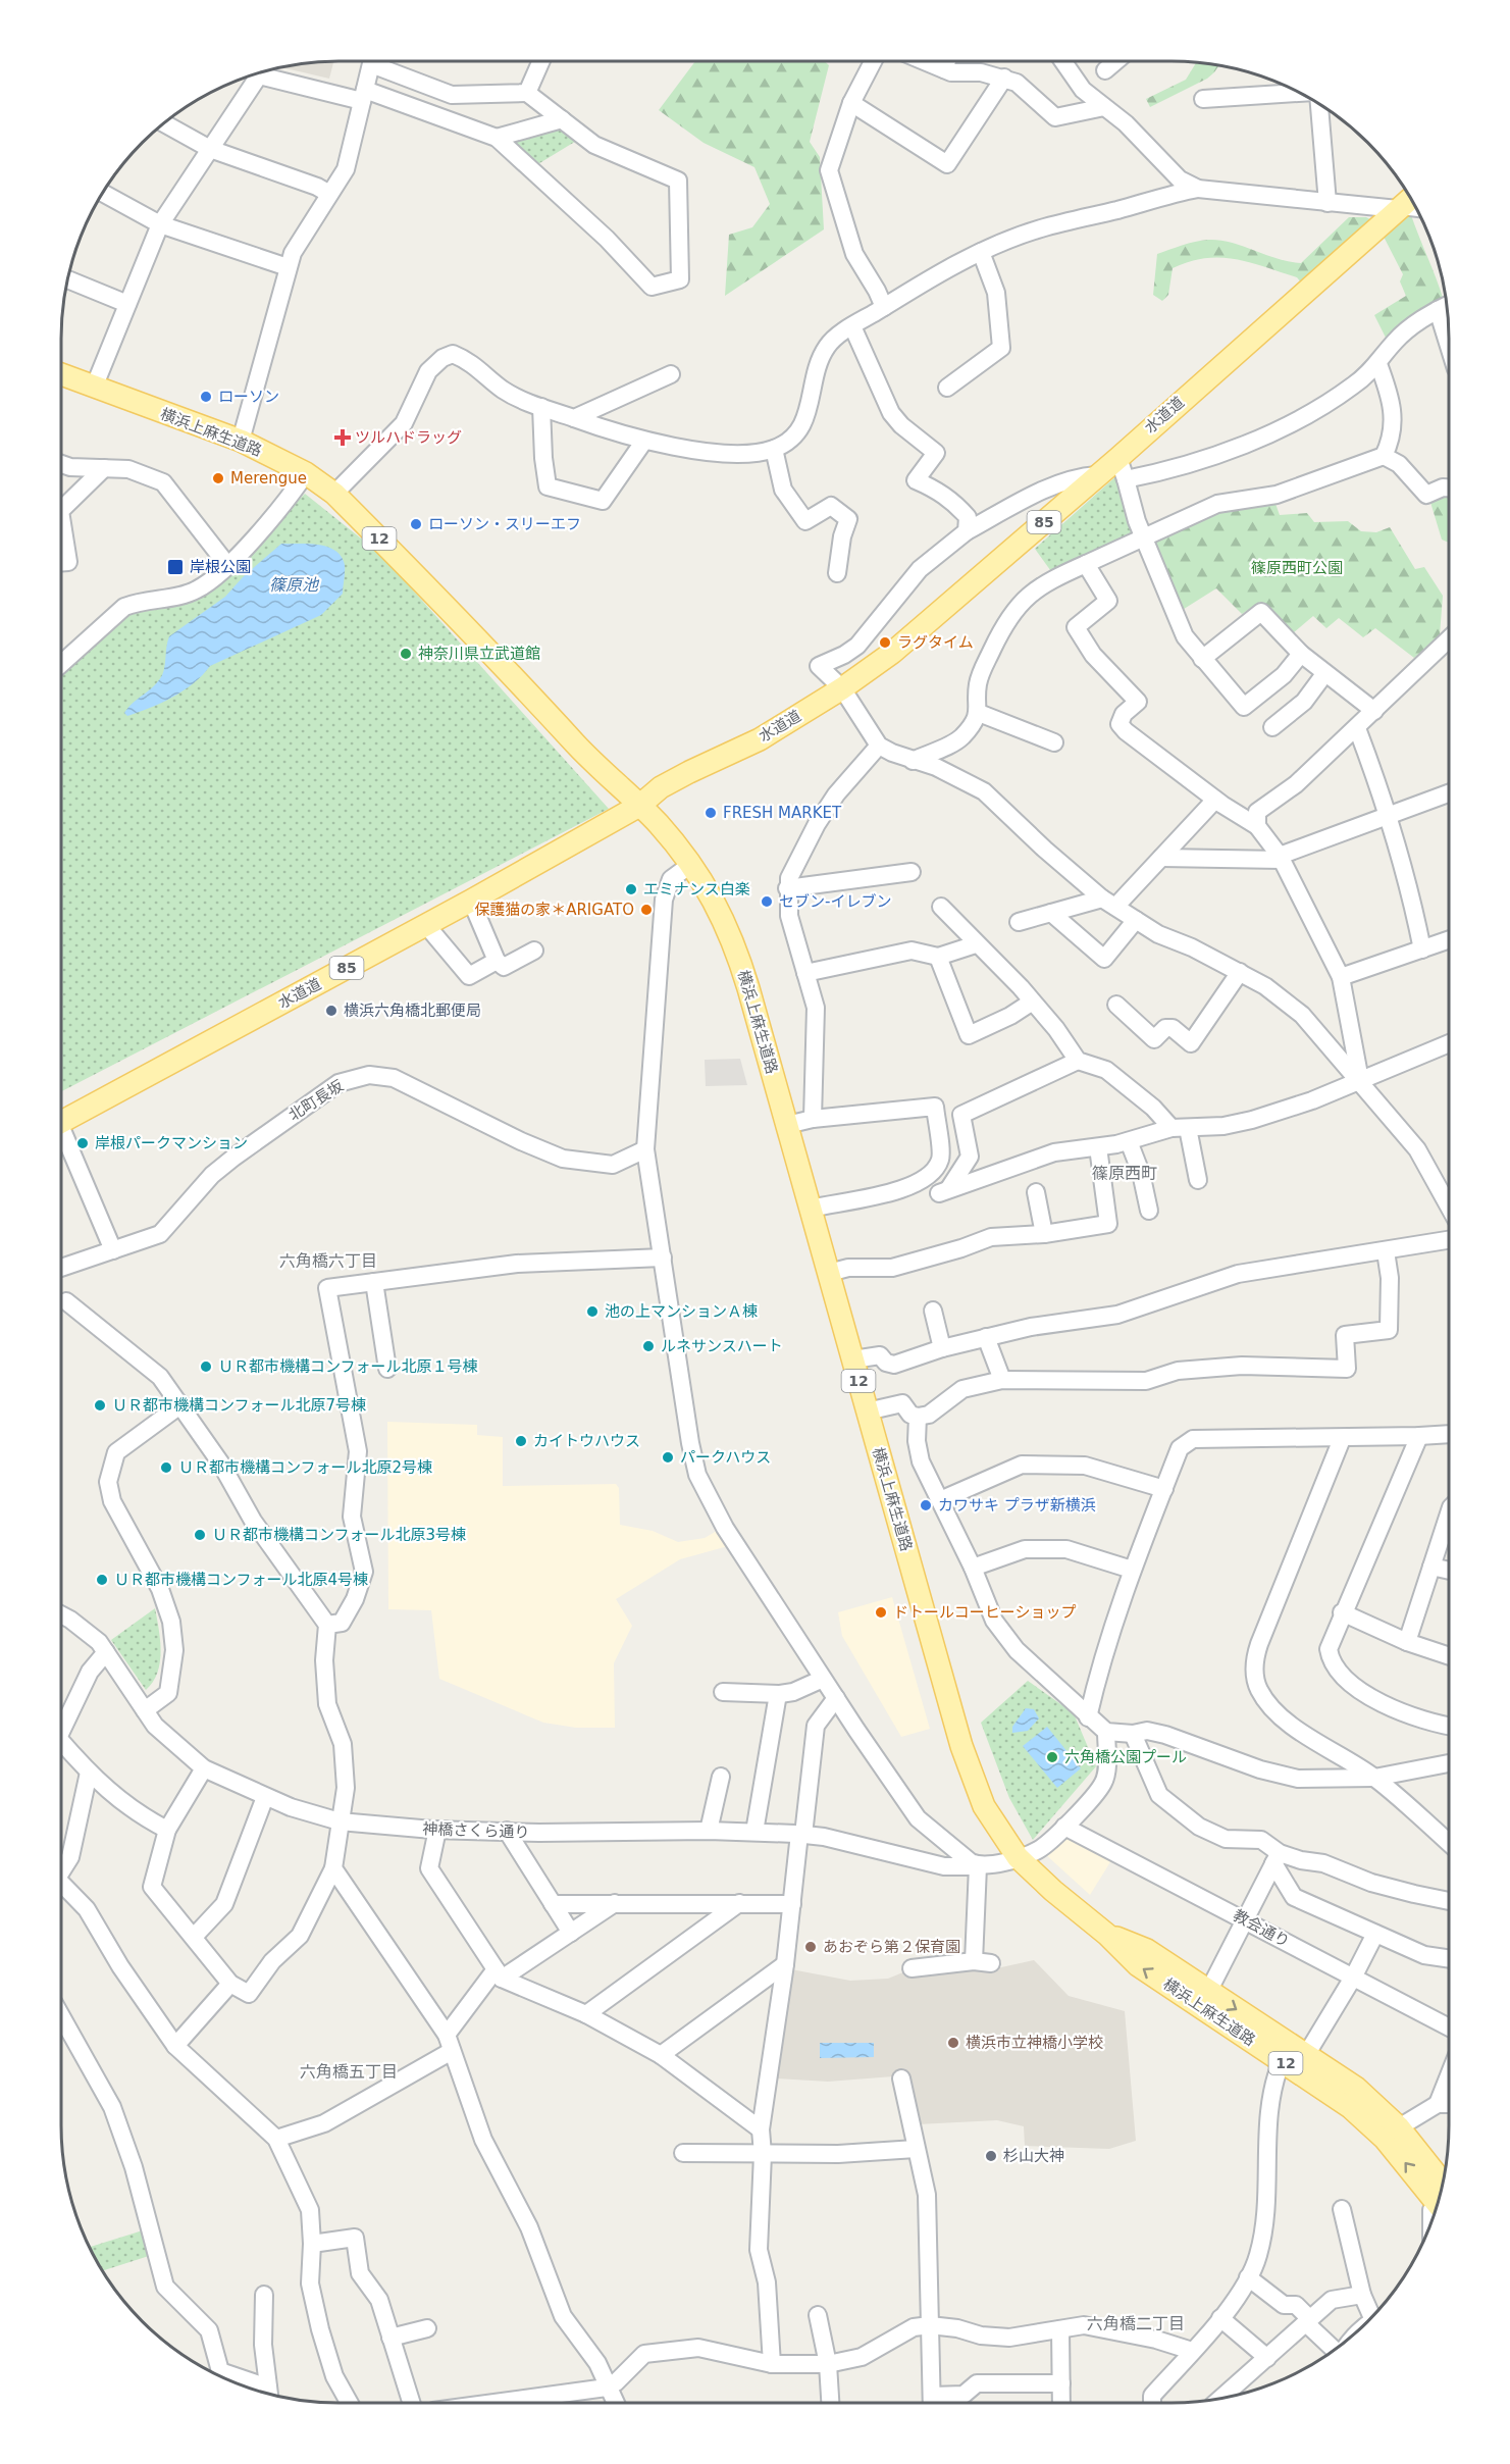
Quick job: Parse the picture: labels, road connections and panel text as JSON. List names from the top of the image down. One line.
{"streets":{"main road":["水道道","横浜上麻生道路","85","12"],"street":["北町長坂","神橋さくら通り","教会通り"]},"crossings":[["水道道","横浜上麻生道路"],["横浜上麻生道路","神橋さくら通り"],["神橋さくら通り","教会通り"]],"districts":["篠原西町","六角橋六丁目","六角橋五丁目","六角橋二丁目"],"water":["篠原池"],"parks":["篠原西町公園"],"places":{"other":["ローソン","Merengue","ローソン・スリーエフ","ラグタイム","神奈川県立武道館","FRESH MARKET","エミナンス白楽","セブン-イレブン","保護猫の家＊ARIGATO","横浜六角橋北郵便局","岸根パークマンション","池の上マンションＡ棟","ルネサンスハート","ＵＲ都市機構コンフォール北原１号棟","ＵＲ都市機構コンフォール北原7号棟","カイトウハウス","パークハウス","ＵＲ都市機構コンフォール北原2号棟","カワサキ プラザ新横浜","ＵＲ都市機構コンフォール北原3号棟","ＵＲ都市機構コンフォール北原4号棟","ドトールコーヒーショップ","六角橋公園プール","あおぞら第２保育園","横浜市立神橋小学校","杉山大神"],"health":["ツルハドラッグ"],"transit":["岸根公園"]}}
